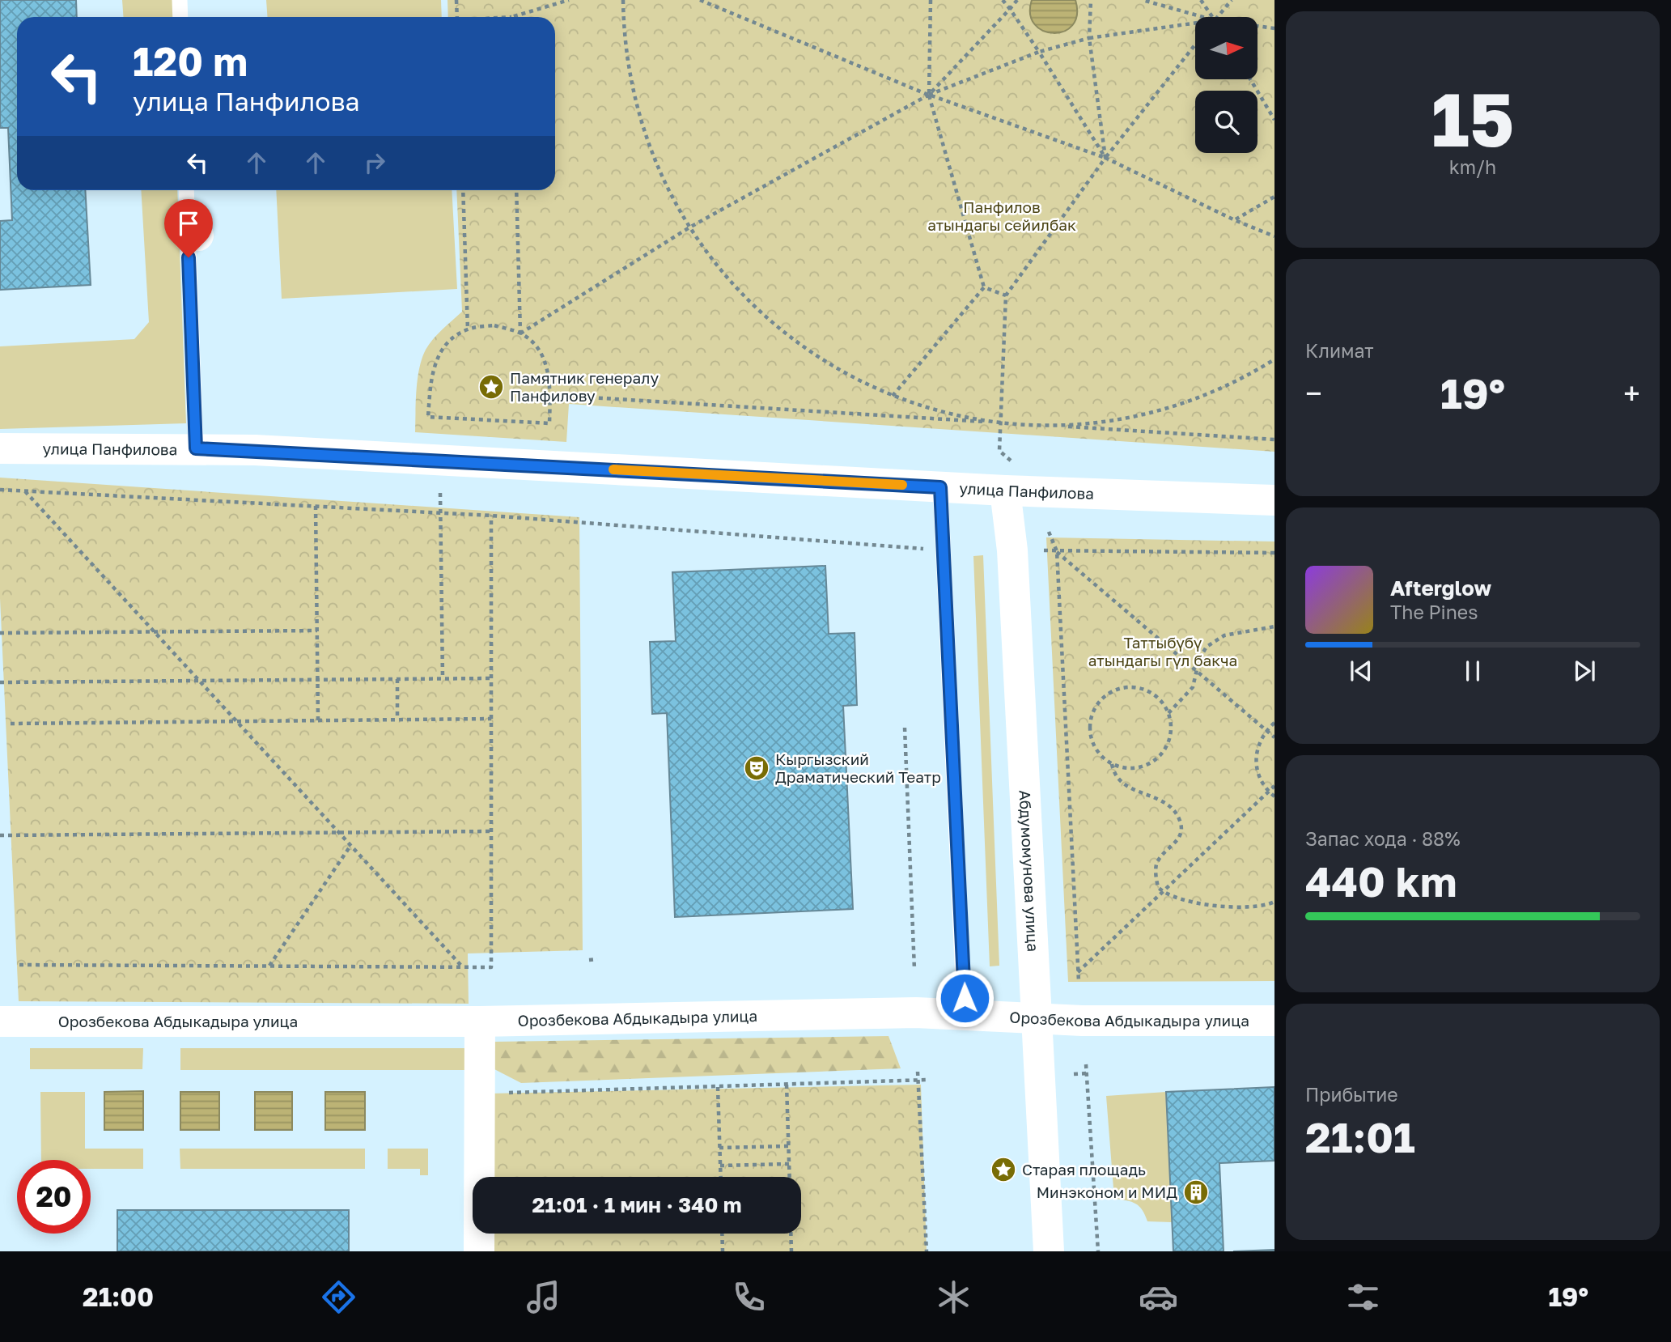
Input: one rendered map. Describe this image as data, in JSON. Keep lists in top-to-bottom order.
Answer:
{
  "streets": {
    "street": ["улица Панфилова", "Абдумомунова улица", "Орозбекова Абдыкадыра улица"]
  },
  "crossings": [
    ["улица Панфилова", "Абдумомунова улица"],
    ["Абдумомунова улица", "Орозбекова Абдыкадыра улица"]
  ],
  "parks": ["Панфилов атындагы сейилбак", "Таттыбүбү атындагы гүл бакча"],
  "places": {
    "place": ["Памятник генералу Панфилову", "Старая площадь"],
    "theatre": ["Кыргызский Драматический Театр"],
    "building": ["Минэконом и МИД"]
  },
  "north": "right",
  "page": {
    "tile": [
      ["15", "km/h"],
      "Климат",
      ["Запас хода · 88%", "440 km"],
      ["Прибытие", "21:01"]
    ],
    "turn": ["120 m", "улица Панфилова"],
    "heat": ["−", "19°", "+"],
    "song": ["Afterglow", "The Pines"],
    "limit": "20",
    "trip": "21:01 · 1 мин · 340 m",
    "tabs": ["21:00", "19°"]
  }
}
